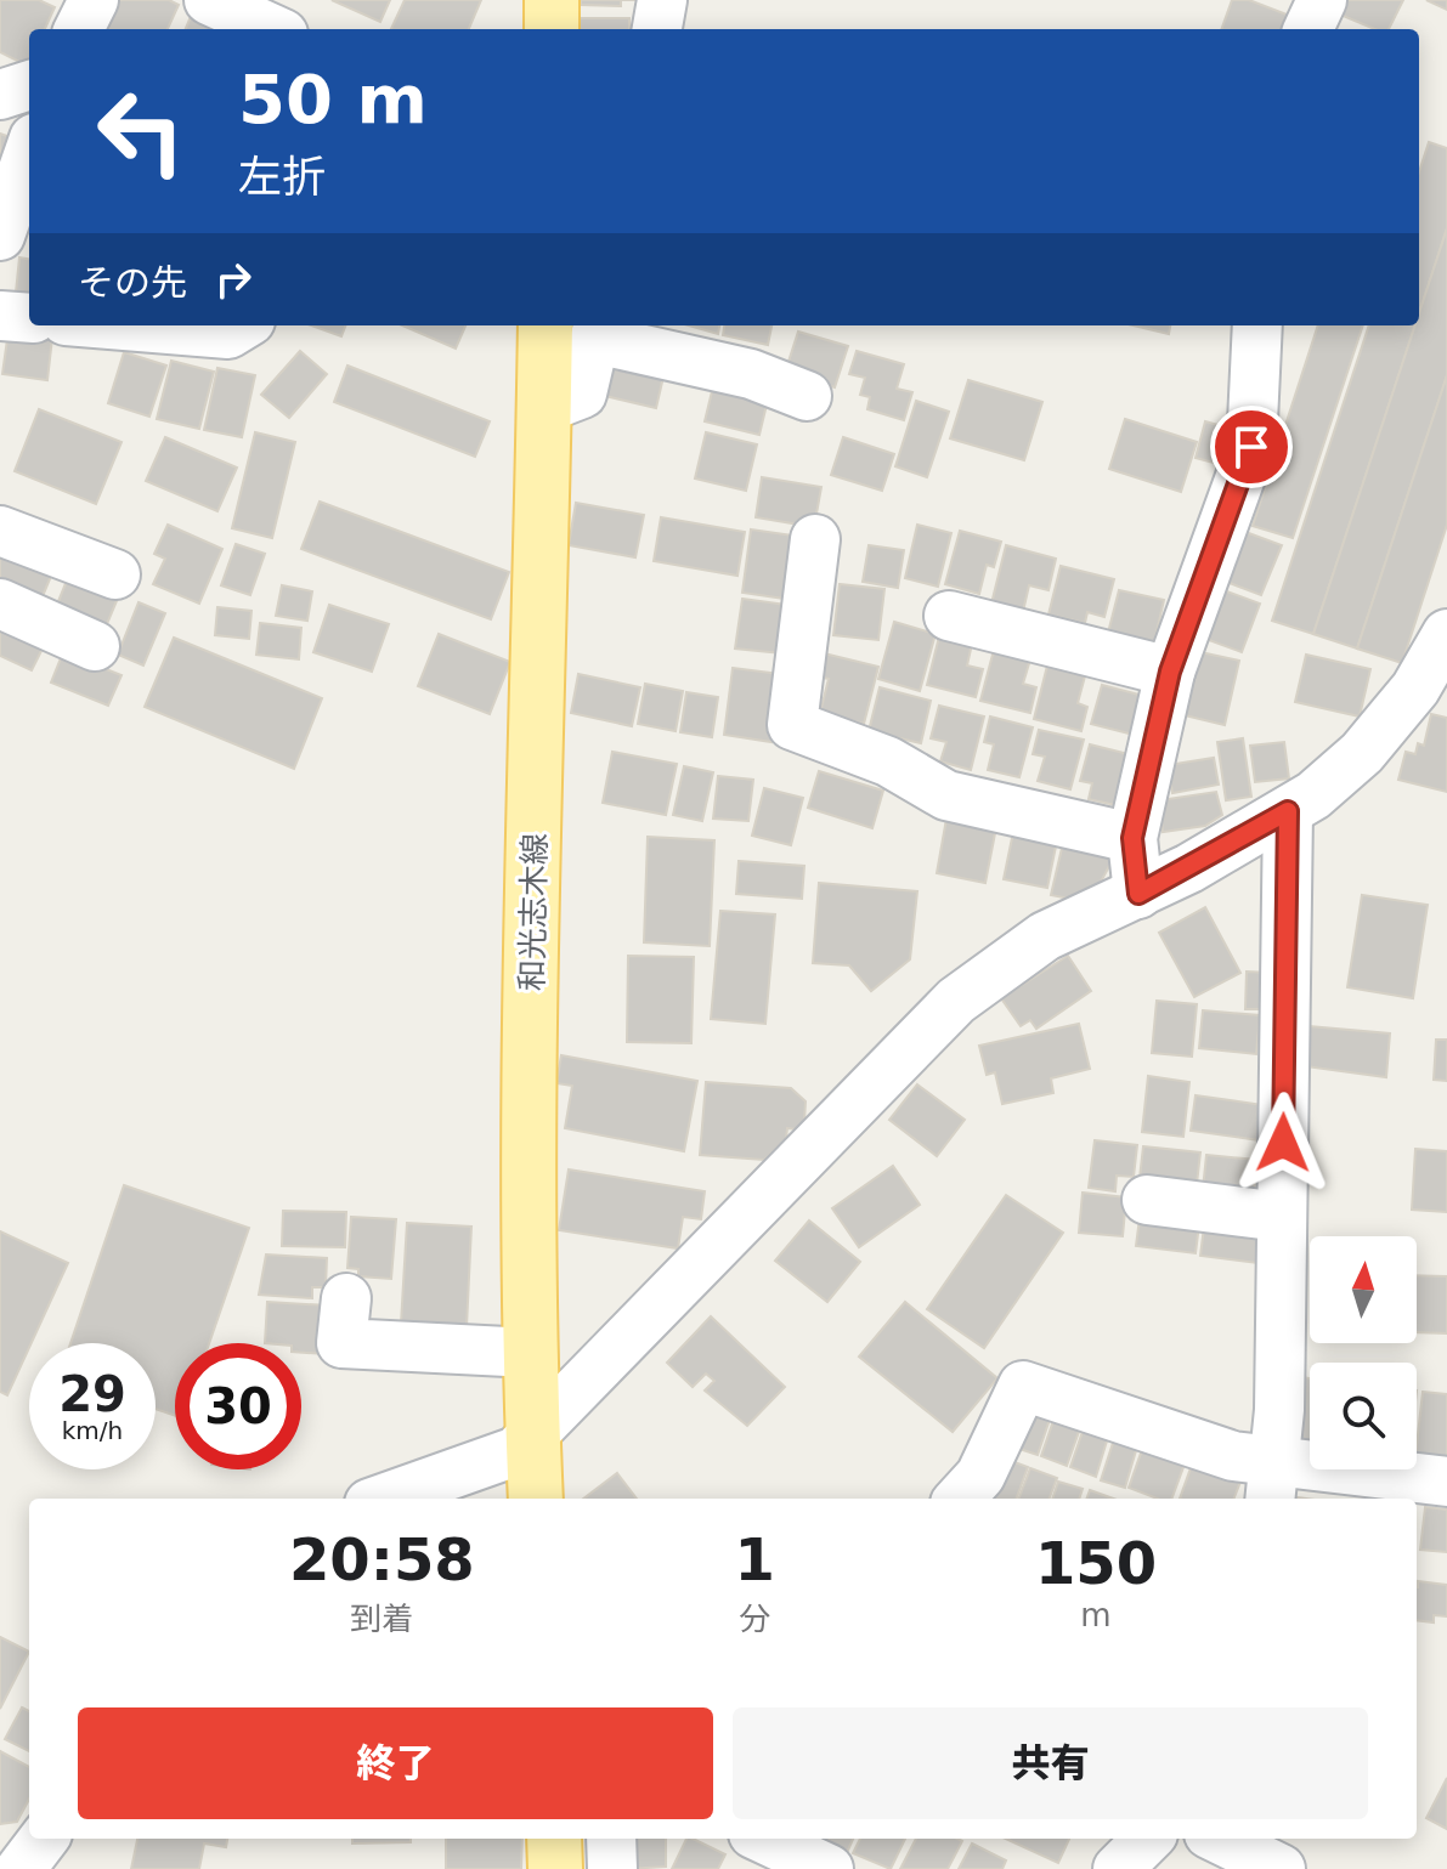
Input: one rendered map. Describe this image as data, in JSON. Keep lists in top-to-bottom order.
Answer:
{
  "streets": {
    "main road": ["和光志木線"]
  },
  "north": "top",
  "page": {
    "turn": ["50 m", "左折"],
    "then": "その先",
    "speed": "29 km/h",
    "limit": "30",
    "eta": [
      "20:58",
      "到着",
      "1",
      "分",
      "150",
      "m"
    ],
    "buttons": ["終了", "共有"]
  }
}
